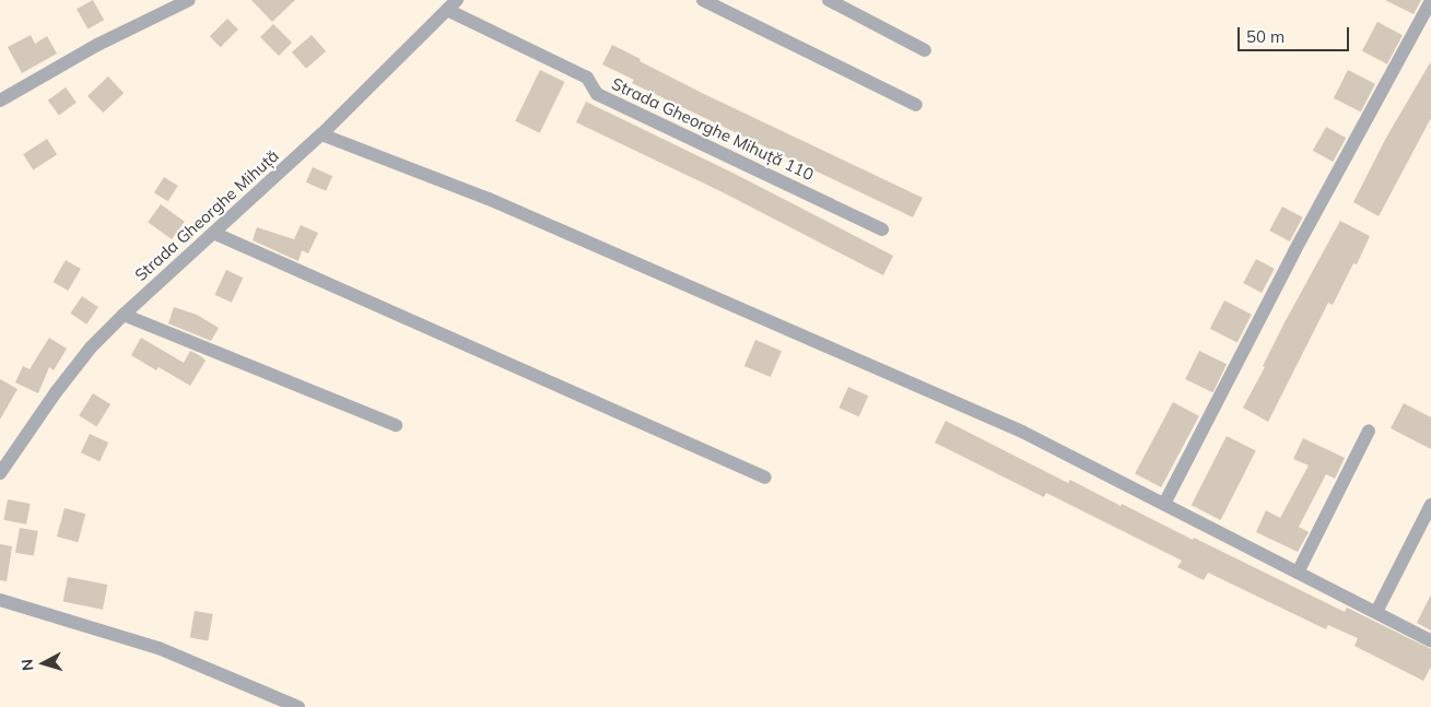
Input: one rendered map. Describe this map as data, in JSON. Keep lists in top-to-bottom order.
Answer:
{
  "streets": {
    "street": ["Strada Gheorghe Mihuță 110", "Strada Gheorghe Mihuță"]
  },
  "crossings": [
    ["Strada Gheorghe Mihuță 110", "Strada Gheorghe Mihuță"]
  ],
  "scale_bar": "50 m",
  "north": "left"
}
